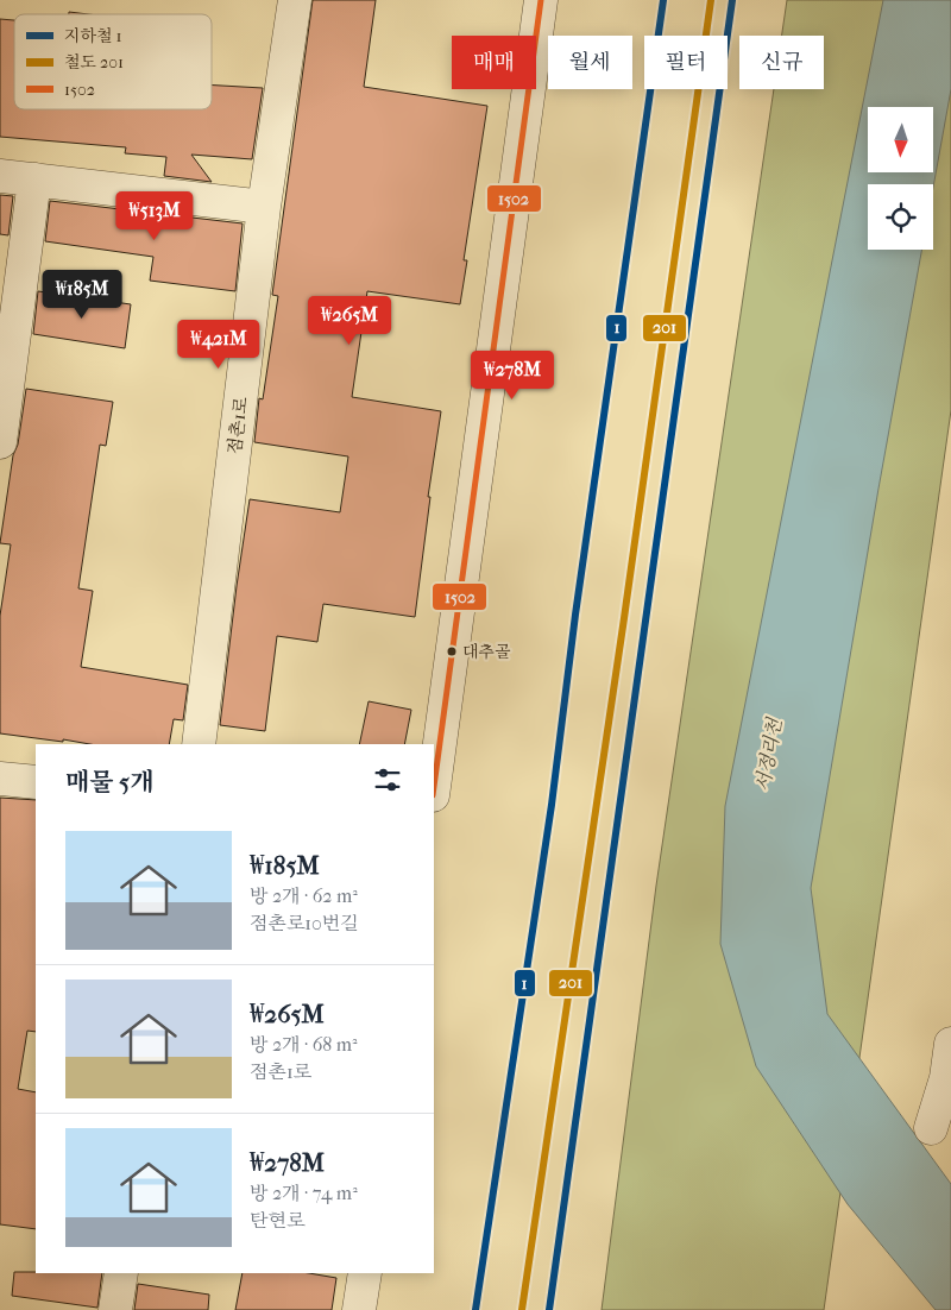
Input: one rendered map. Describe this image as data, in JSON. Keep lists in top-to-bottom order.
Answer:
{
  "streets": {
    "street": ["점촌1로"]
  },
  "water": ["서정리천"],
  "places": ["대추골"],
  "lines": ["metro line 1", "rail line 201", "transit line 1502"],
  "legend": ["지하철 1", "철도 201", "1502"],
  "north": "bottom",
  "page": {
    "chip": [
      "매매",
      "월세",
      "필터",
      "신규"
    ],
    "price": [
      "₩513M",
      "₩185M",
      "₩265M",
      "₩421M",
      "₩278M"
    ],
    "heading": "매물 5개",
    "list": [
      {
        "name": "₩185M",
        "note": "방 2개 · 62 m² · 점촌로10번길"
      },
      {
        "name": "₩265M",
        "note": "방 2개 · 68 m² · 점촌1로"
      },
      {
        "name": "₩278M",
        "note": "방 2개 · 74 m² · 탄현로"
      }
    ]
  }
}
